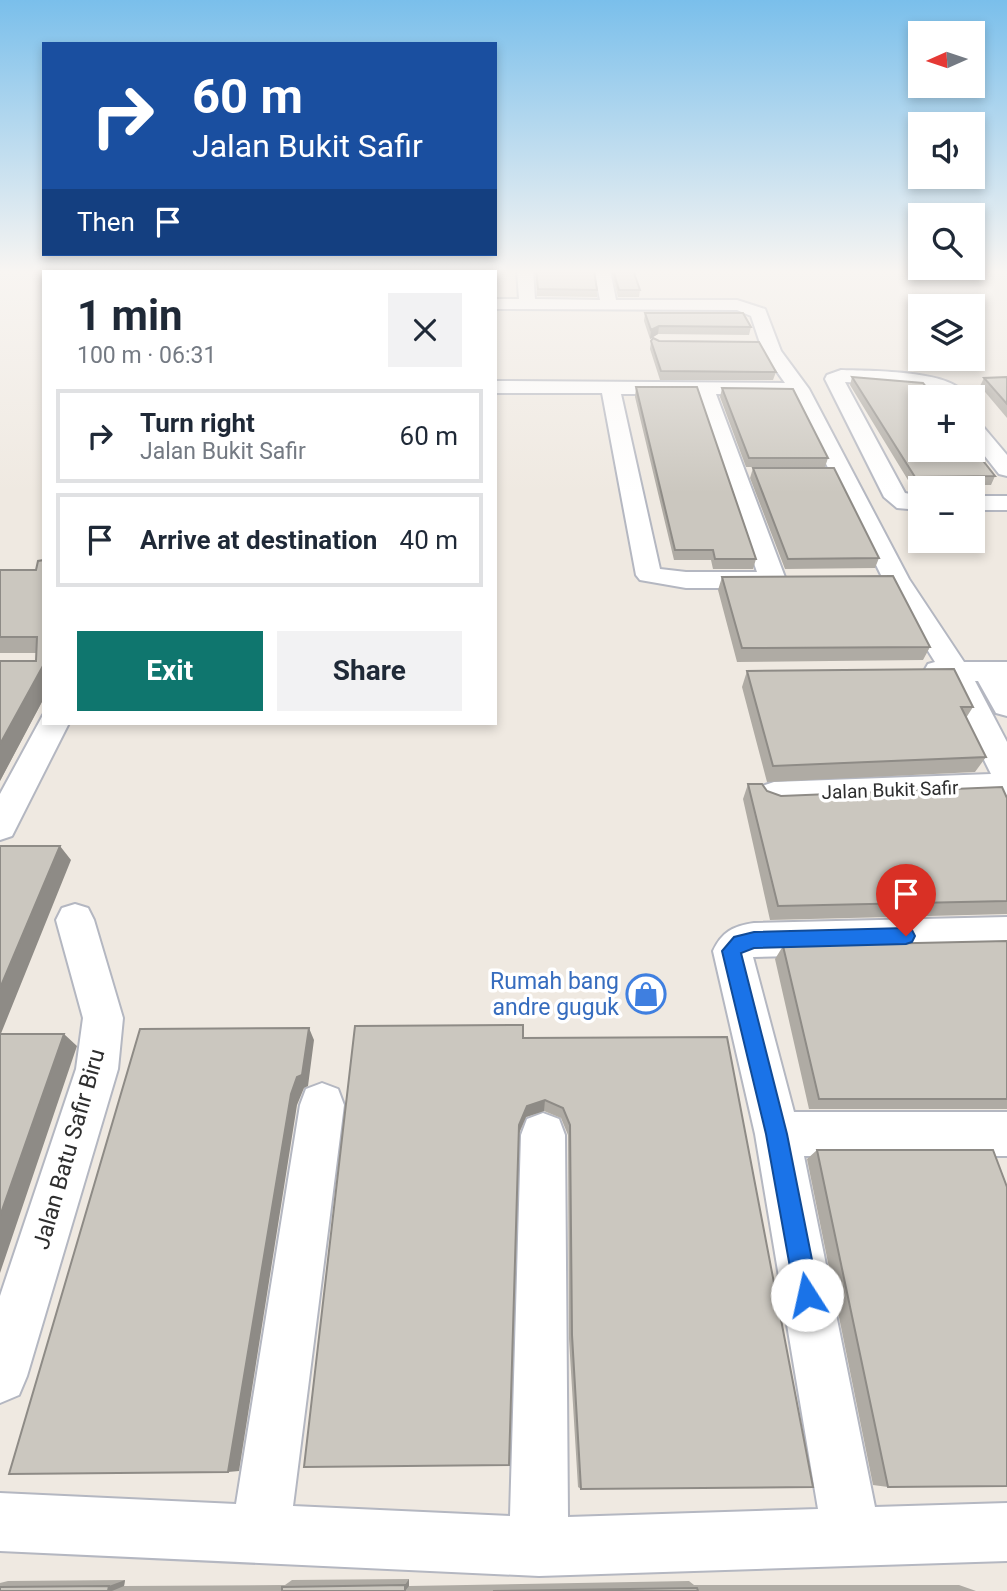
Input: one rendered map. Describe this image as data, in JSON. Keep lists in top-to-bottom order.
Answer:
{
  "streets": {
    "street": ["Jalan Bukit Safir", "Jalan Batu Safir Biru"]
  },
  "places": {
    "shop": ["Rumah bang andre guguk"]
  },
  "north": "left",
  "page": {
    "map_buttons": ["+", "−"],
    "turn": ["60 m", "Jalan Bukit Safir"],
    "then": "Then",
    "heading": ["1 min", "100 m · 06:31"],
    "list": [
      {
        "name": "Turn right",
        "note": "Jalan Bukit Safir",
        "value": "60 m"
      },
      {
        "name": "Arrive at destination",
        "value": "40 m"
      }
    ],
    "buttons": ["Exit", "Share"]
  }
}
